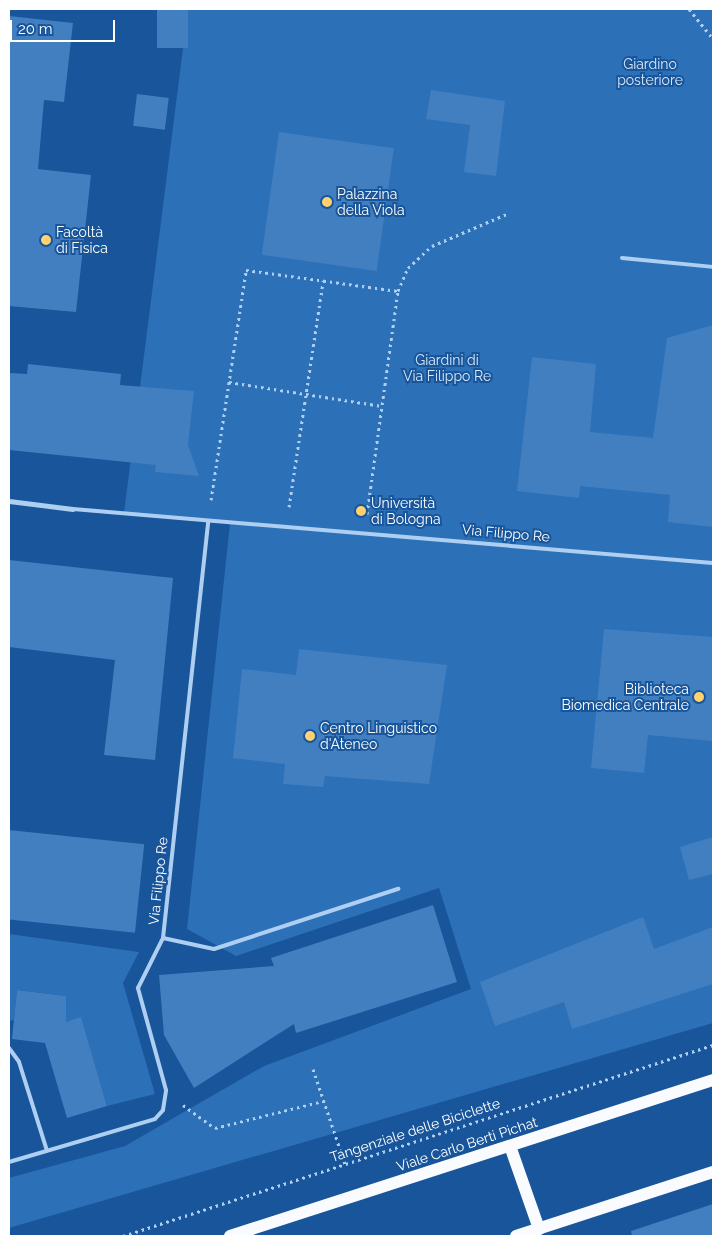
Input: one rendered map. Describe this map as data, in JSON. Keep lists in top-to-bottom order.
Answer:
{
  "streets": {
    "main road": ["Viale Carlo Berti Pichat"],
    "street": ["Via Filippo Re"],
    "path": ["Tangenziale delle Biciclette"]
  },
  "parks": ["Giardino posteriore", "Giardini di Via Filippo Re"],
  "places": [
    "Palazzina della Viola",
    "Facoltà di Fisica",
    "Università di Bologna",
    "Biblioteca Biomedica Centrale",
    "Centro Linguistico d'Ateneo"
  ],
  "scale_bar": "20 m"
}
